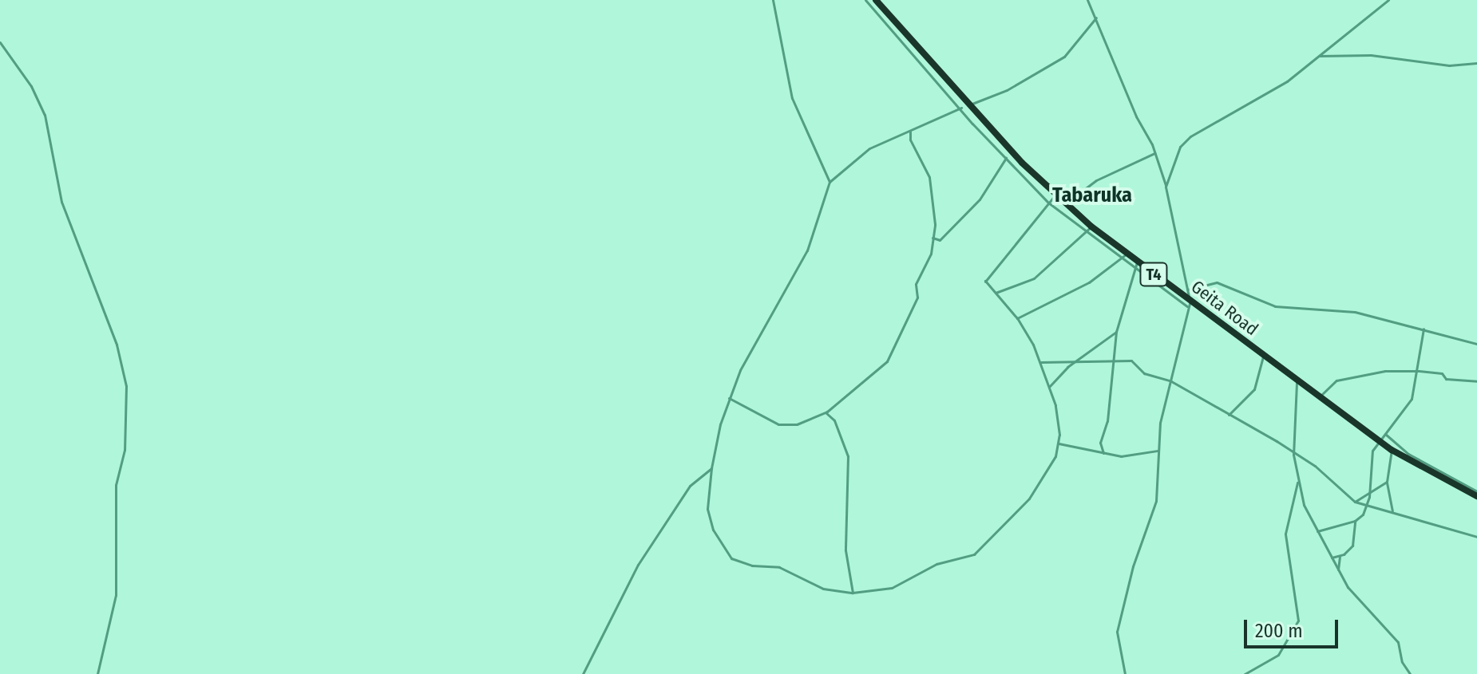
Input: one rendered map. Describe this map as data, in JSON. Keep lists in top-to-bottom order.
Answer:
{
  "streets": {
    "highway": ["T4", "Geita Road"]
  },
  "districts": ["Tabaruka"],
  "scale_bar": "200 m"
}
